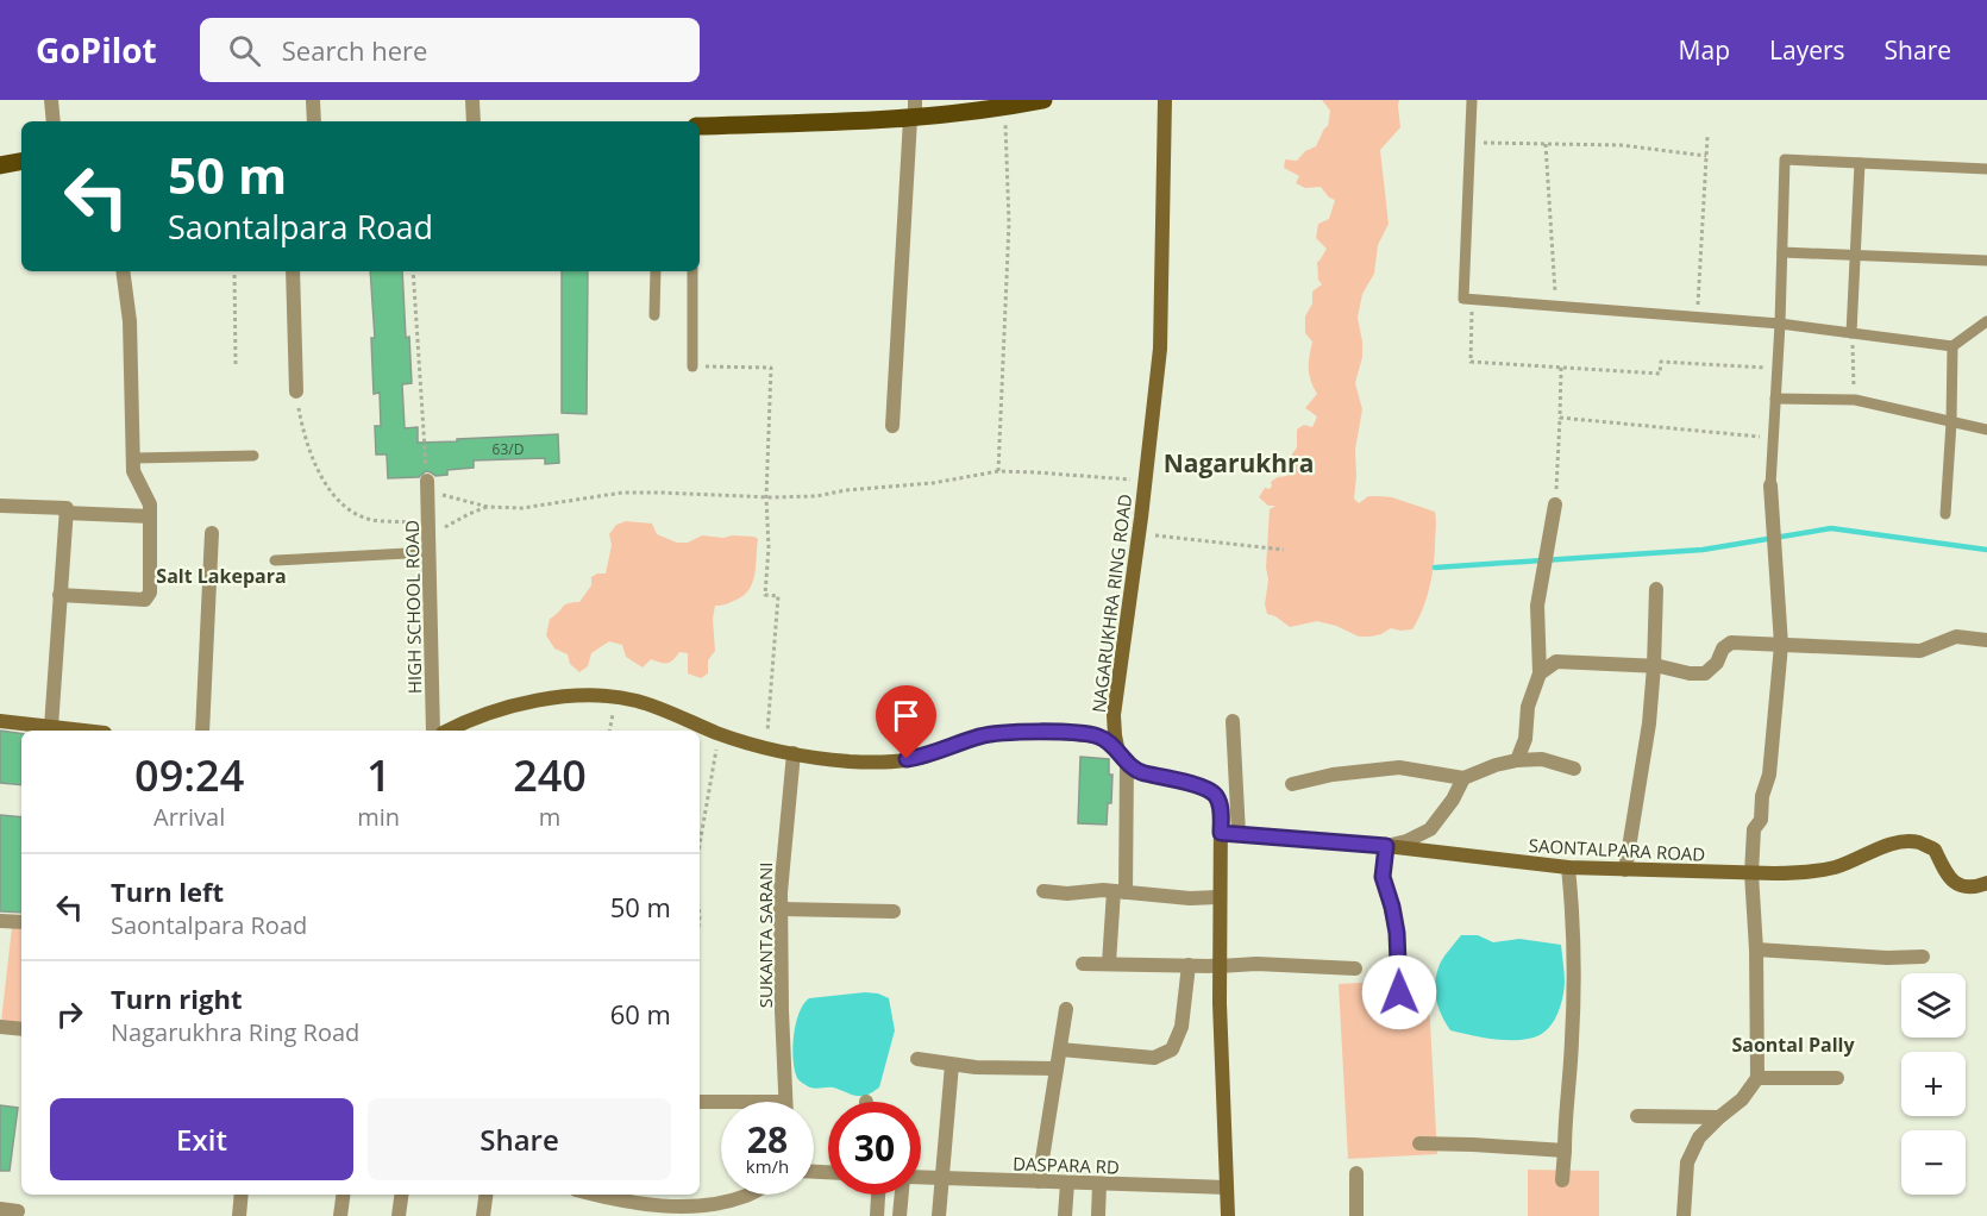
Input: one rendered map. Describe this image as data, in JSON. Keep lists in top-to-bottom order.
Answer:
{
  "streets": {
    "street": [
      "NAGARUKHRA RING ROAD",
      "HIGH SCHOOL ROAD",
      "SAONTALPARA ROAD",
      "SUKANTA SARANI",
      "DASPARA RD"
    ]
  },
  "districts": ["Nagarukhra", "Salt Lakepara", "Saontal Pally"],
  "house_numbers": ["63/D"],
  "page": {
    "header": "GoPilot",
    "search": "Search here",
    "nav": ["Map", "Layers", "Share"],
    "turn": ["50 m", "Saontalpara Road"],
    "eta": [
      "09:24",
      "Arrival",
      "1",
      "min",
      "240",
      "m"
    ],
    "list": [
      {
        "name": "Turn left",
        "note": "Saontalpara Road",
        "value": "50 m"
      },
      {
        "name": "Turn right",
        "note": "Nagarukhra Ring Road",
        "value": "60 m"
      }
    ],
    "map_buttons": ["+", "−"],
    "buttons": ["Exit", "Share"],
    "speed": "28 km/h",
    "limit": "30"
  }
}
